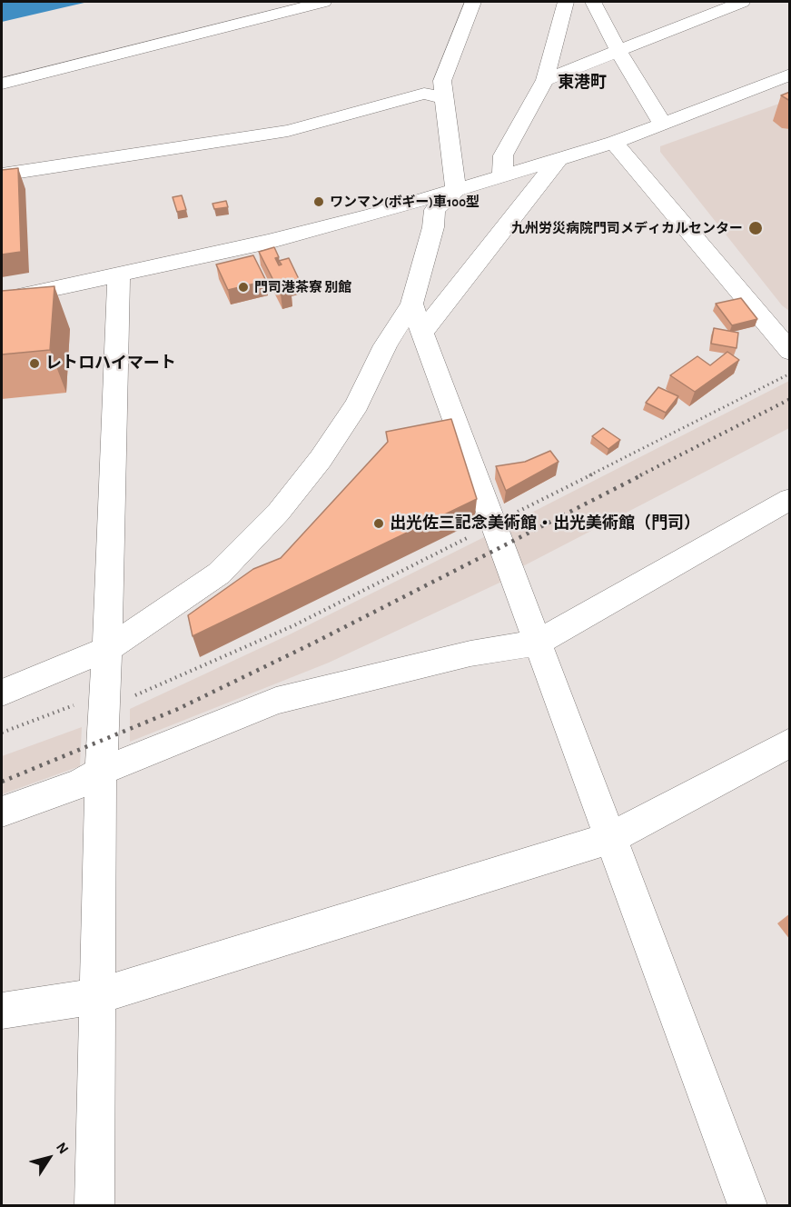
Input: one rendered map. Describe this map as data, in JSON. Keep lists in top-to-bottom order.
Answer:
{
  "districts": ["東港町"],
  "places": [
    "ワンマン(ボギー)車100型",
    "九州労災病院門司メディカルセンター",
    "門司港茶寮 別館",
    "レトロハイマート",
    "出光佐三記念美術館・出光美術館（門司）"
  ],
  "north": "top right"
}
